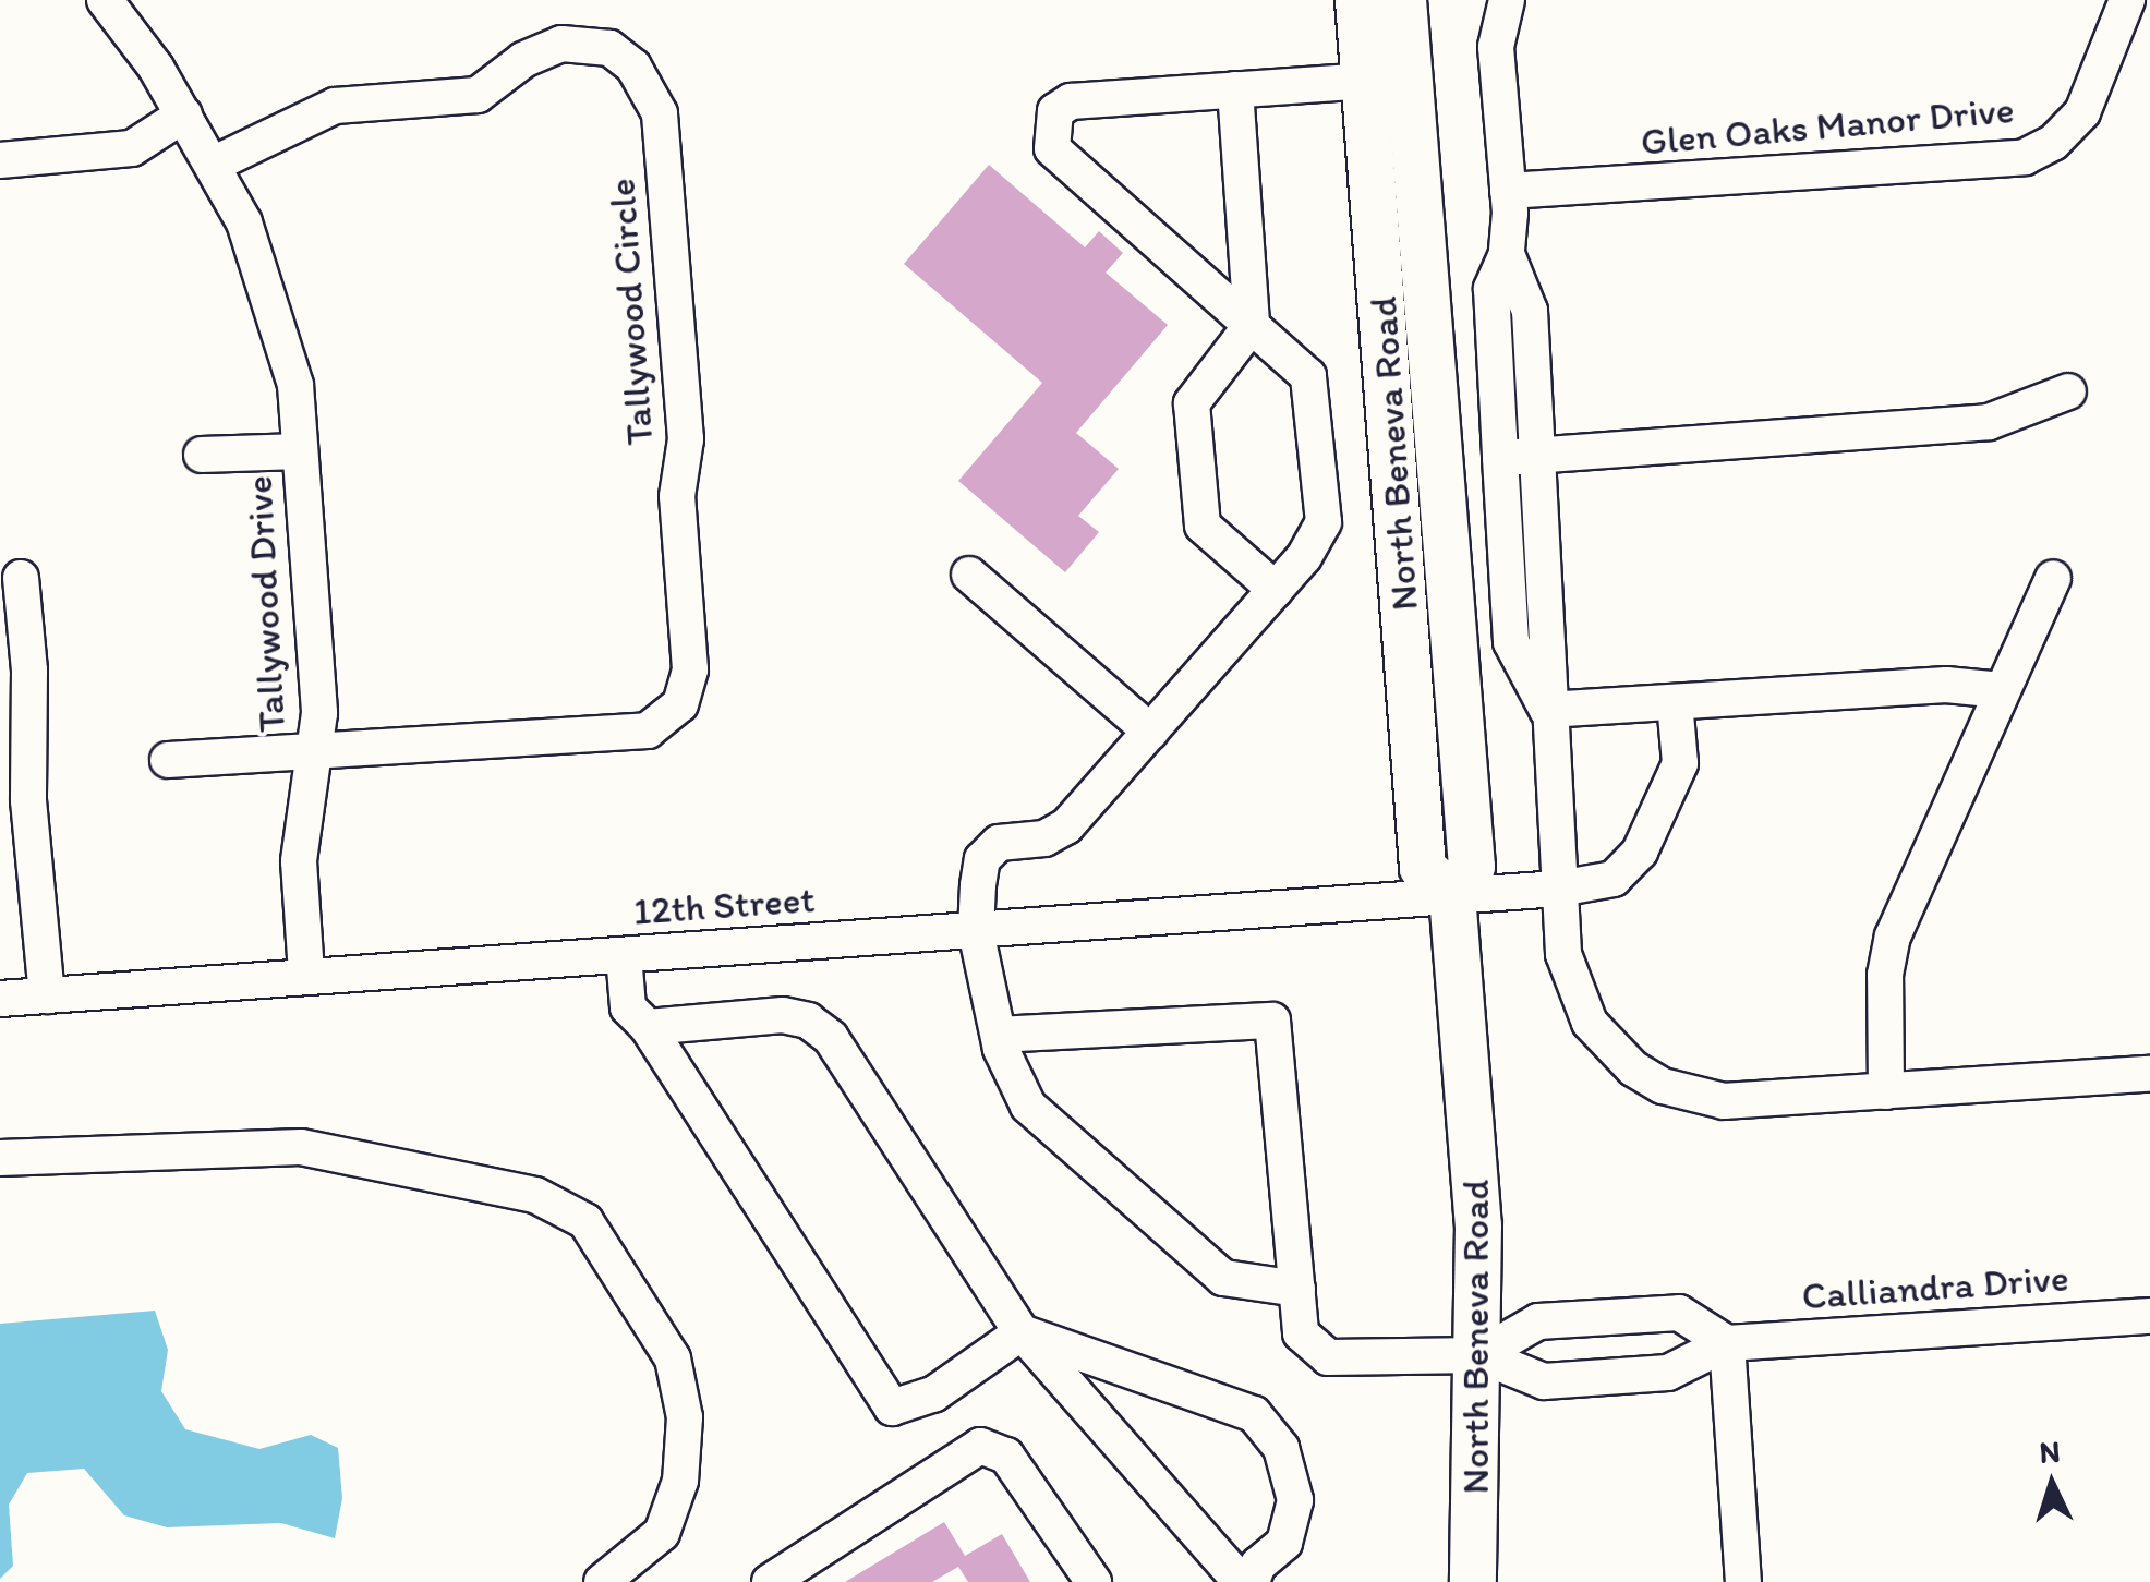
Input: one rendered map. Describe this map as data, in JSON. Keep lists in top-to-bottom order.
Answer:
{
  "streets": {
    "main road": ["North Beneva Road"],
    "street": [
      "Glen Oaks Manor Drive",
      "Tallywood Circle",
      "Tallywood Drive",
      "12th Street",
      "Calliandra Drive"
    ]
  },
  "crossings": [
    ["Tallywood Circle", "Tallywood Drive"],
    ["North Beneva Road", "12th Street"],
    ["North Beneva Road", "Calliandra Drive"],
    ["Tallywood Drive", "12th Street"]
  ],
  "north": "top"
}
